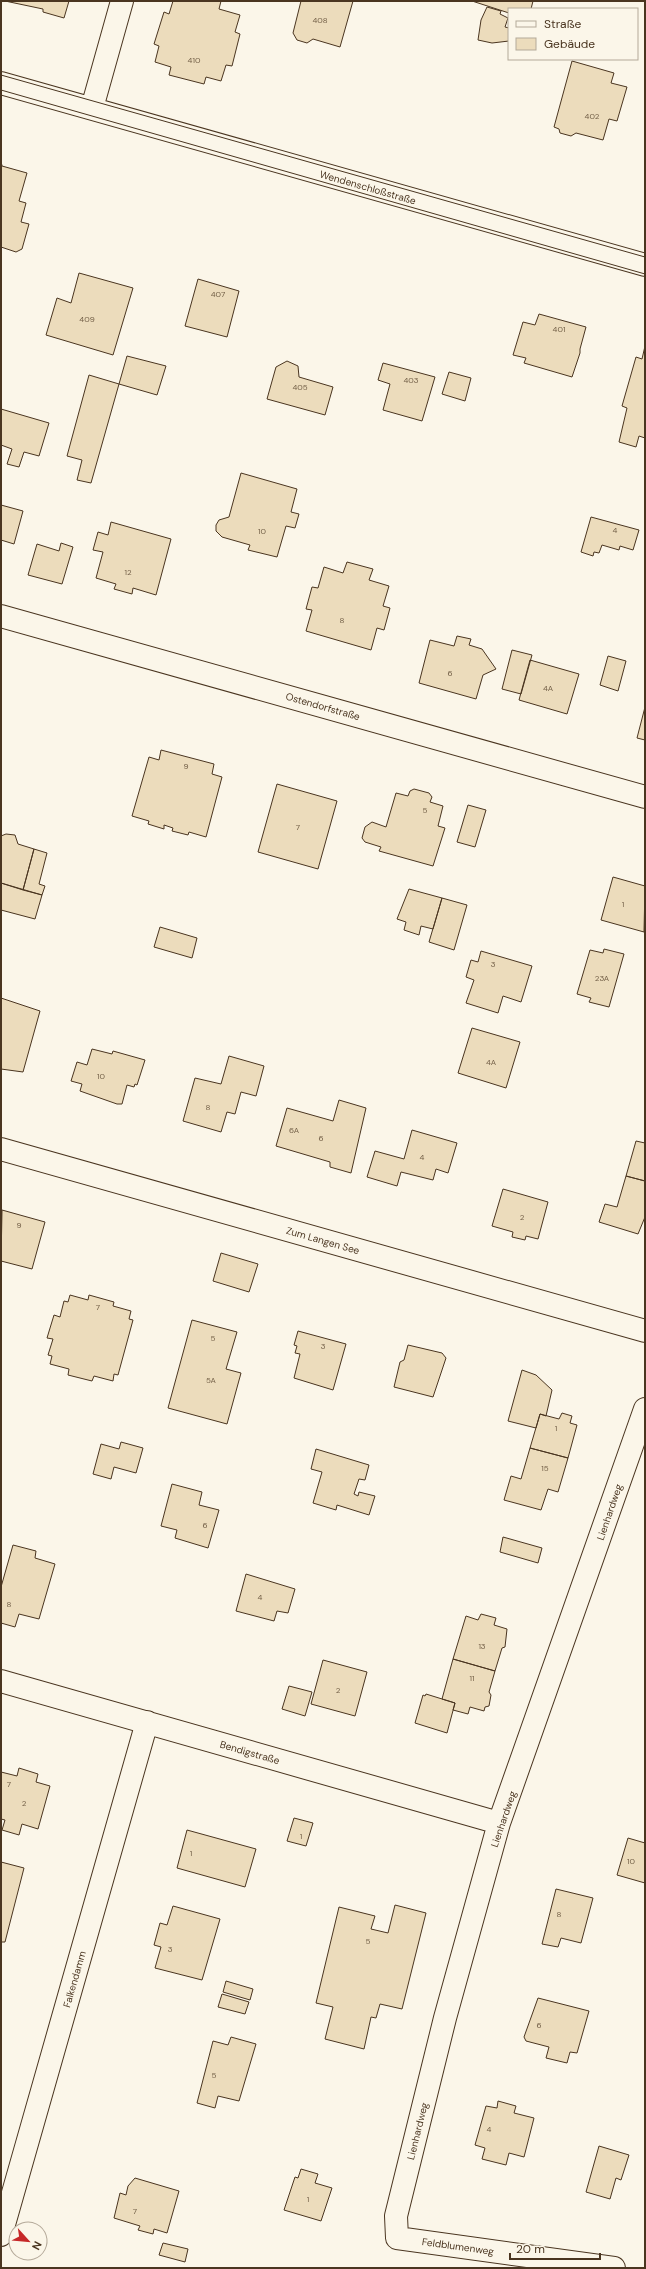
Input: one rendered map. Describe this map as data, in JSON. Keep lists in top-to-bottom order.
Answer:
{
  "streets": {
    "street": [
      "Wendenschloßstraße",
      "Ostendorfstraße",
      "Zum Langen See",
      "Lienhardweg",
      "Bendigstraße",
      "Falkendamm",
      "Feldblumenweg"
    ]
  },
  "crossings": [
    ["Lienhardweg", "Bendigstraße"],
    ["Lienhardweg", "Feldblumenweg"],
    ["Bendigstraße", "Falkendamm"]
  ],
  "house_numbers": [
    "408",
    "410",
    "402",
    "407",
    "409",
    "401",
    "403",
    "405",
    "4",
    "10",
    "12",
    "8",
    "6",
    "4A",
    "9",
    "5",
    "7",
    "1",
    "3",
    "23A",
    "4A",
    "10",
    "8",
    "6A",
    "6",
    "4",
    "2",
    "9",
    "7",
    "5",
    "3",
    "5A",
    "1",
    "15",
    "6",
    "4",
    "8",
    "13",
    "11",
    "2",
    "7",
    "2",
    "1",
    "1",
    "10",
    "8",
    "5",
    "3",
    "6",
    "5",
    "4",
    "1",
    "7"
  ],
  "legend": ["Straße", "Gebäude"],
  "scale_bar": "20 m",
  "north": "bottom right"
}
